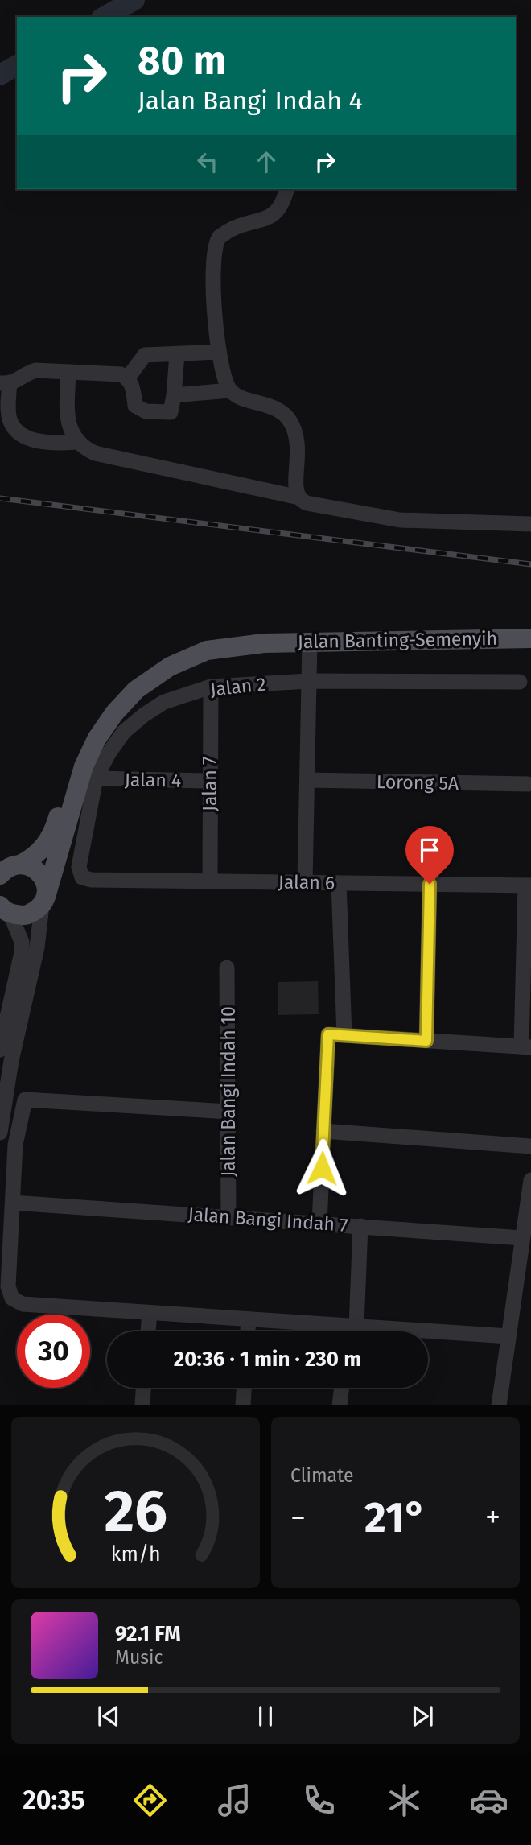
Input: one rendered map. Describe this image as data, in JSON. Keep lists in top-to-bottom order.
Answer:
{
  "streets": {
    "main road": ["Jalan Banting-Semenyih"],
    "street": [
      "Jalan 2",
      "Jalan 4",
      "Lorong 5A",
      "Jalan 7",
      "Jalan 6",
      "Jalan Bangi Indah 10",
      "Jalan Bangi Indah 7"
    ]
  },
  "crossings": [
    ["Jalan 2", "Jalan 4"],
    ["Jalan 2", "Jalan 7"],
    ["Jalan 2", "Jalan 6"],
    ["Jalan 4", "Jalan 7"],
    ["Jalan 7", "Jalan 6"],
    ["Jalan Bangi Indah 10", "Jalan Bangi Indah 7"]
  ],
  "page": {
    "turn": ["80 m", "Jalan Bangi Indah 4"],
    "limit": "30",
    "trip": "20:36 · 1 min · 230 m",
    "tile": "Climate",
    "heat": ["−", "21°", "+"],
    "song": ["92.1 FM", "Music"],
    "tabs": "20:35",
    "gauge": ["26", "km/h"]
  }
}
